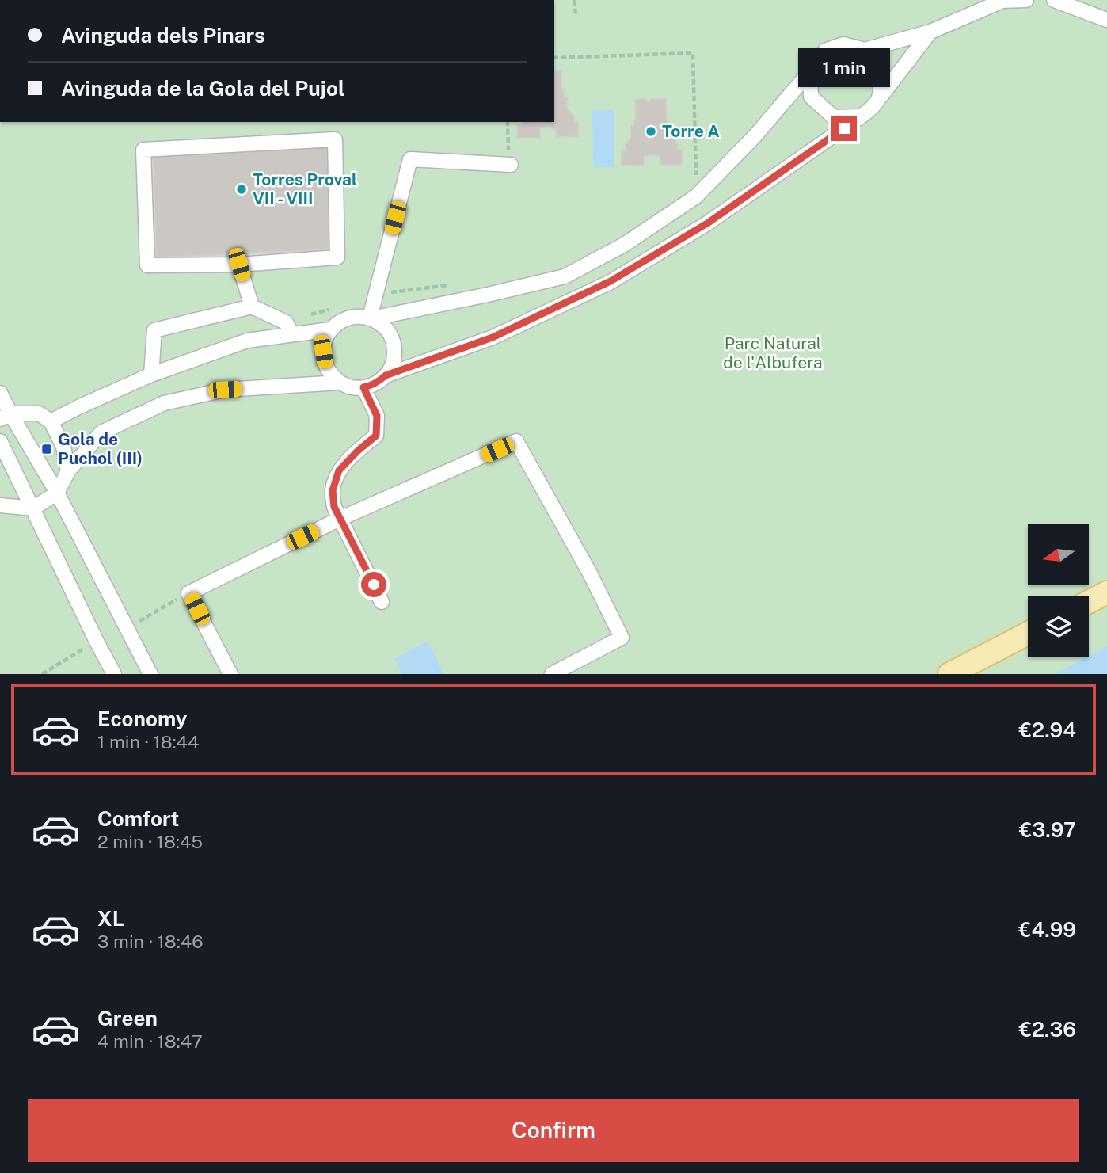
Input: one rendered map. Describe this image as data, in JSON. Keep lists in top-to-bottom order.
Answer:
{
  "parks": ["Parc Natural de l'Albufera"],
  "places": {
    "other": ["Torre A", "Torres Proval VII - VIII"],
    "transit": ["Gola de Puchol (III)"]
  },
  "north": "left",
  "page": {
    "banner": ["Avinguda dels Pinars", "Avinguda de la Gola del Pujol"],
    "bubble": "1 min",
    "list": [
      {
        "name": "Economy",
        "note": "1 min · 18:44",
        "value": "€2.94"
      },
      {
        "name": "Comfort",
        "note": "2 min · 18:45",
        "value": "€3.97"
      },
      {
        "name": "XL",
        "note": "3 min · 18:46",
        "value": "€4.99"
      },
      {
        "name": "Green",
        "note": "4 min · 18:47",
        "value": "€2.36"
      }
    ],
    "buttons": "Confirm"
  }
}
